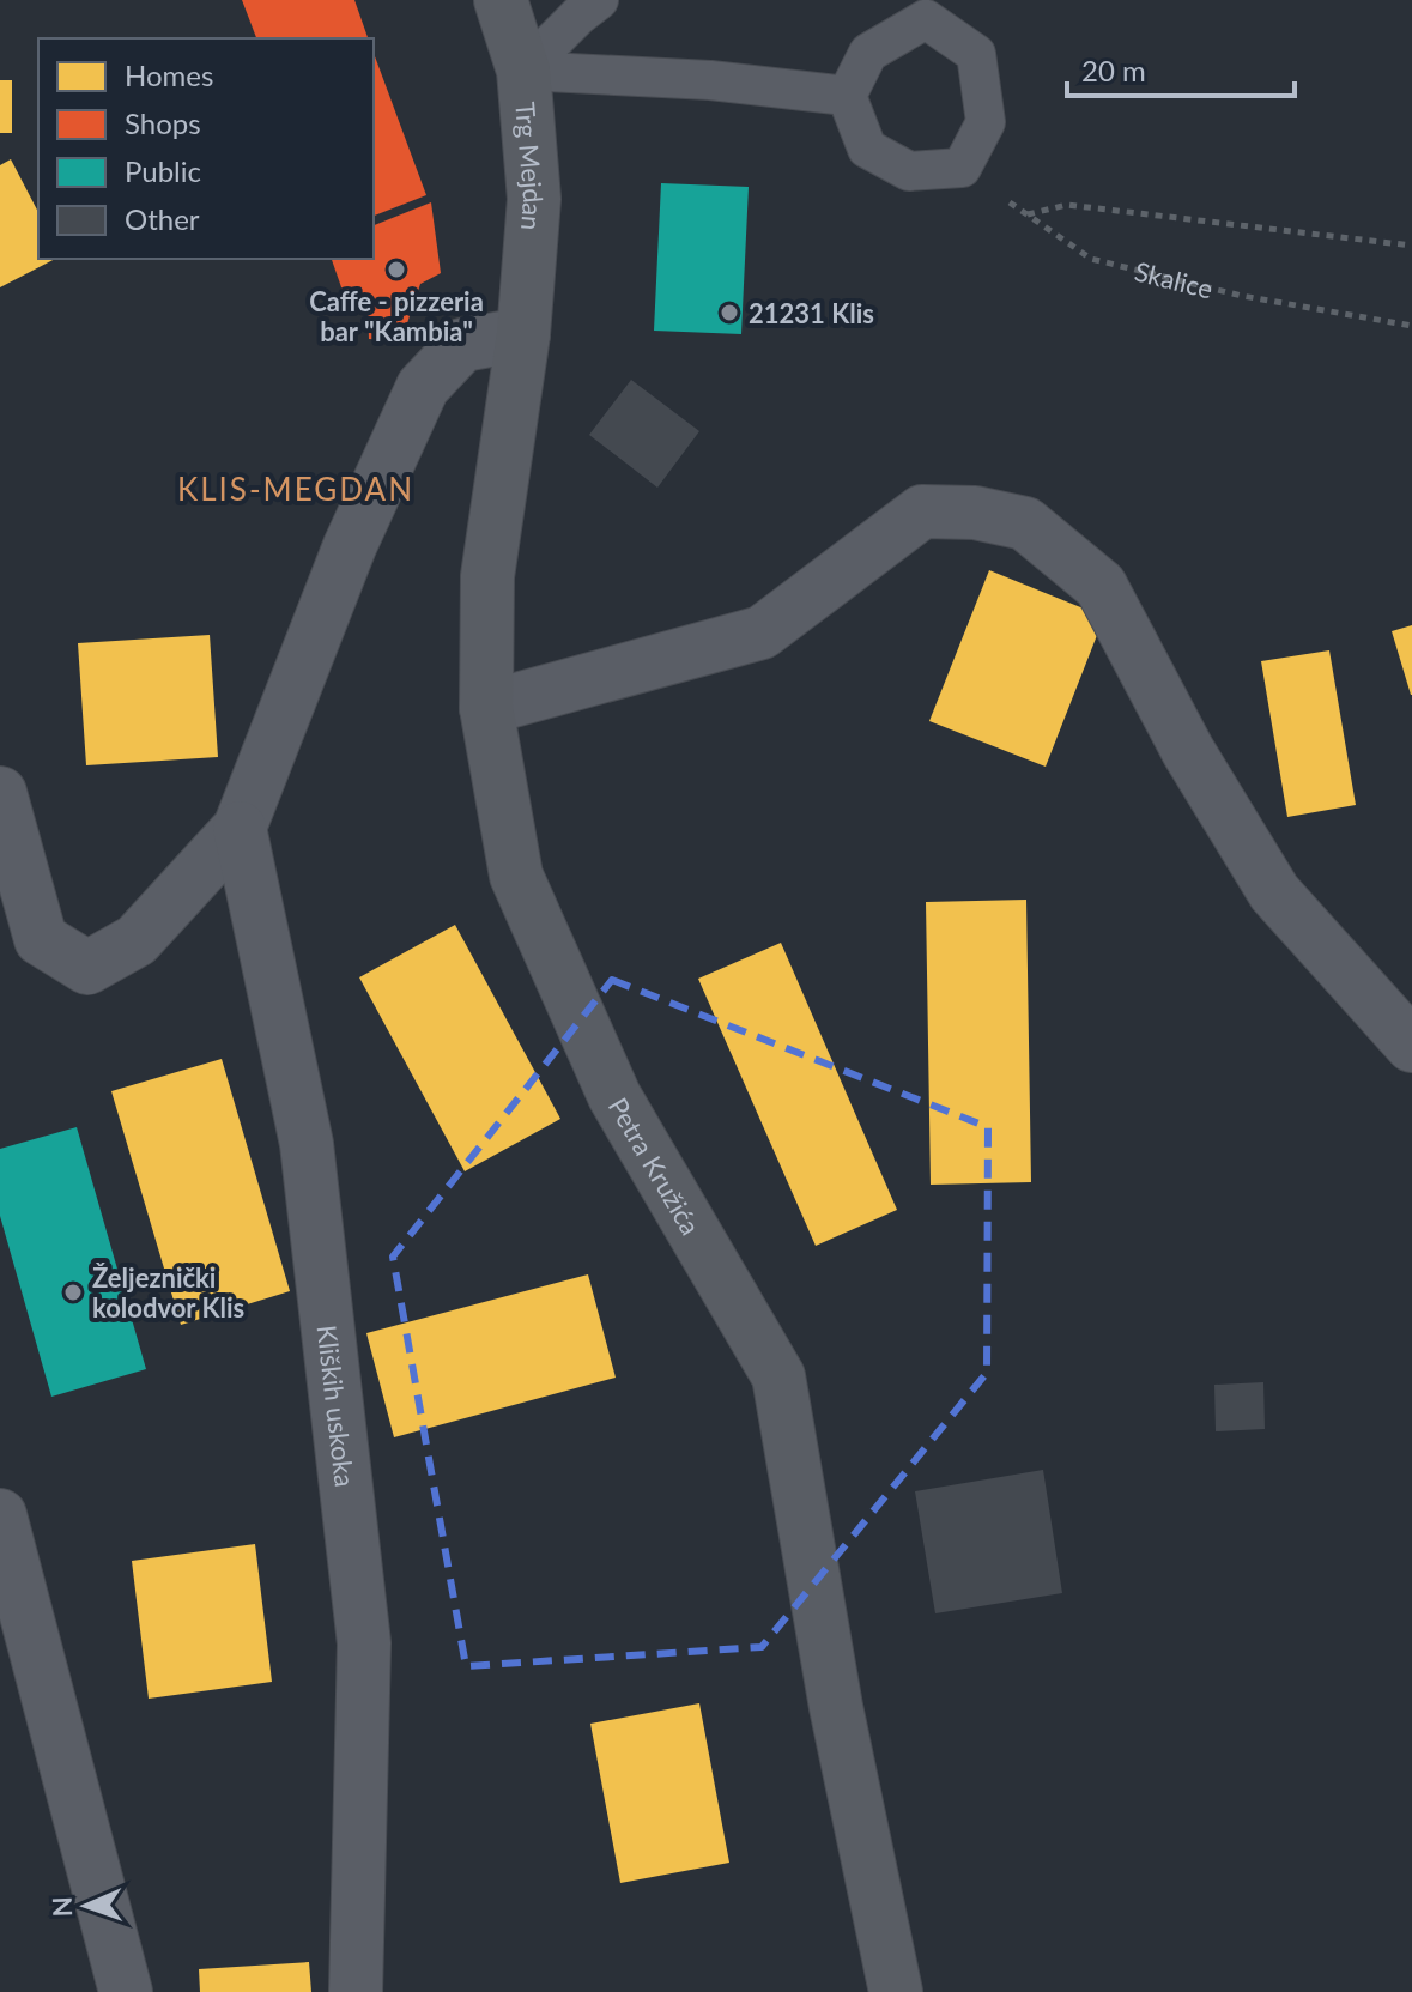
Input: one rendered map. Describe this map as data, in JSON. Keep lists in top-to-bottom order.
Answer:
{
  "streets": {
    "street": ["Trg Mejdan", "Petra Kružića", "Kliških uskoka"],
    "path": ["Skalice"]
  },
  "crossings": [
    ["Trg Mejdan", "Petra Kružića"]
  ],
  "districts": ["KLIS-MEGDAN"],
  "places": ["Caffe - pizzeria bar \"Kambia\"", "21231 Klis", "Željeznički kolodvor Klis"],
  "legend": [
    "Homes",
    "Shops",
    "Public",
    "Other"
  ],
  "scale_bar": "20 m",
  "north": "left"
}
